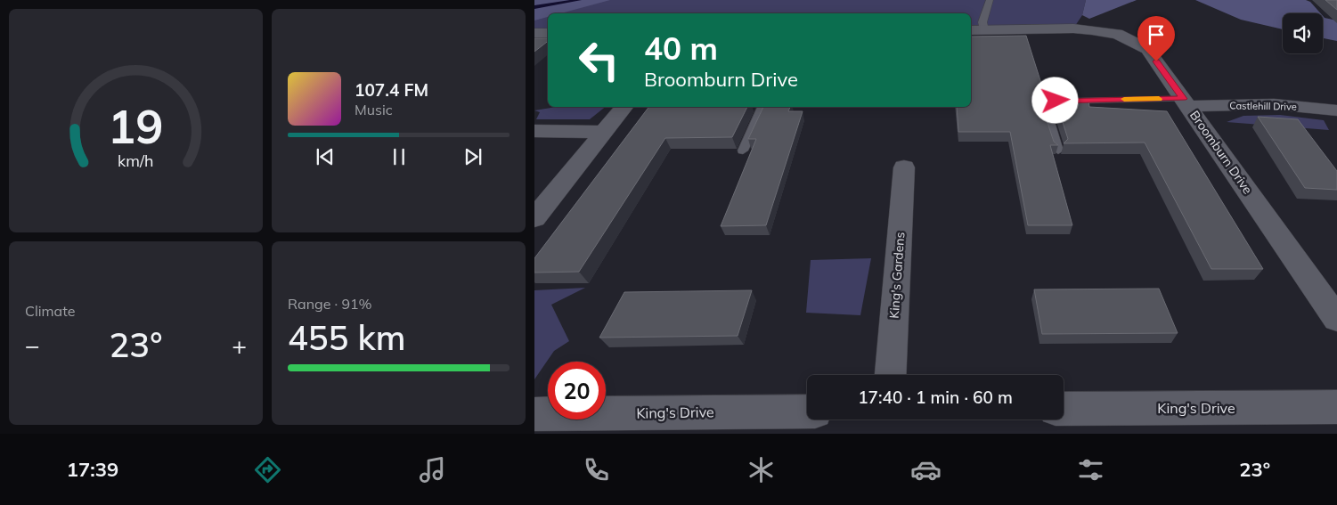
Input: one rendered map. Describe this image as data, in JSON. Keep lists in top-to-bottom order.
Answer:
{
  "streets": {
    "street": [
      "Castlehill Drive",
      "Broomburn Drive",
      "King's Gardens",
      "King's Drive"
    ]
  },
  "crossings": [
    ["Castlehill Drive", "Broomburn Drive"]
  ],
  "page": {
    "turn": ["40 m", "Broomburn Drive"],
    "song": ["107.4 FM", "Music"],
    "tile": [
      "Climate",
      ["Range · 91%", "455 km"]
    ],
    "heat": ["−", "23°", "+"],
    "limit": "20",
    "trip": "17:40 · 1 min · 60 m",
    "tabs": ["17:39", "23°"],
    "gauge": ["19", "km/h"]
  }
}
